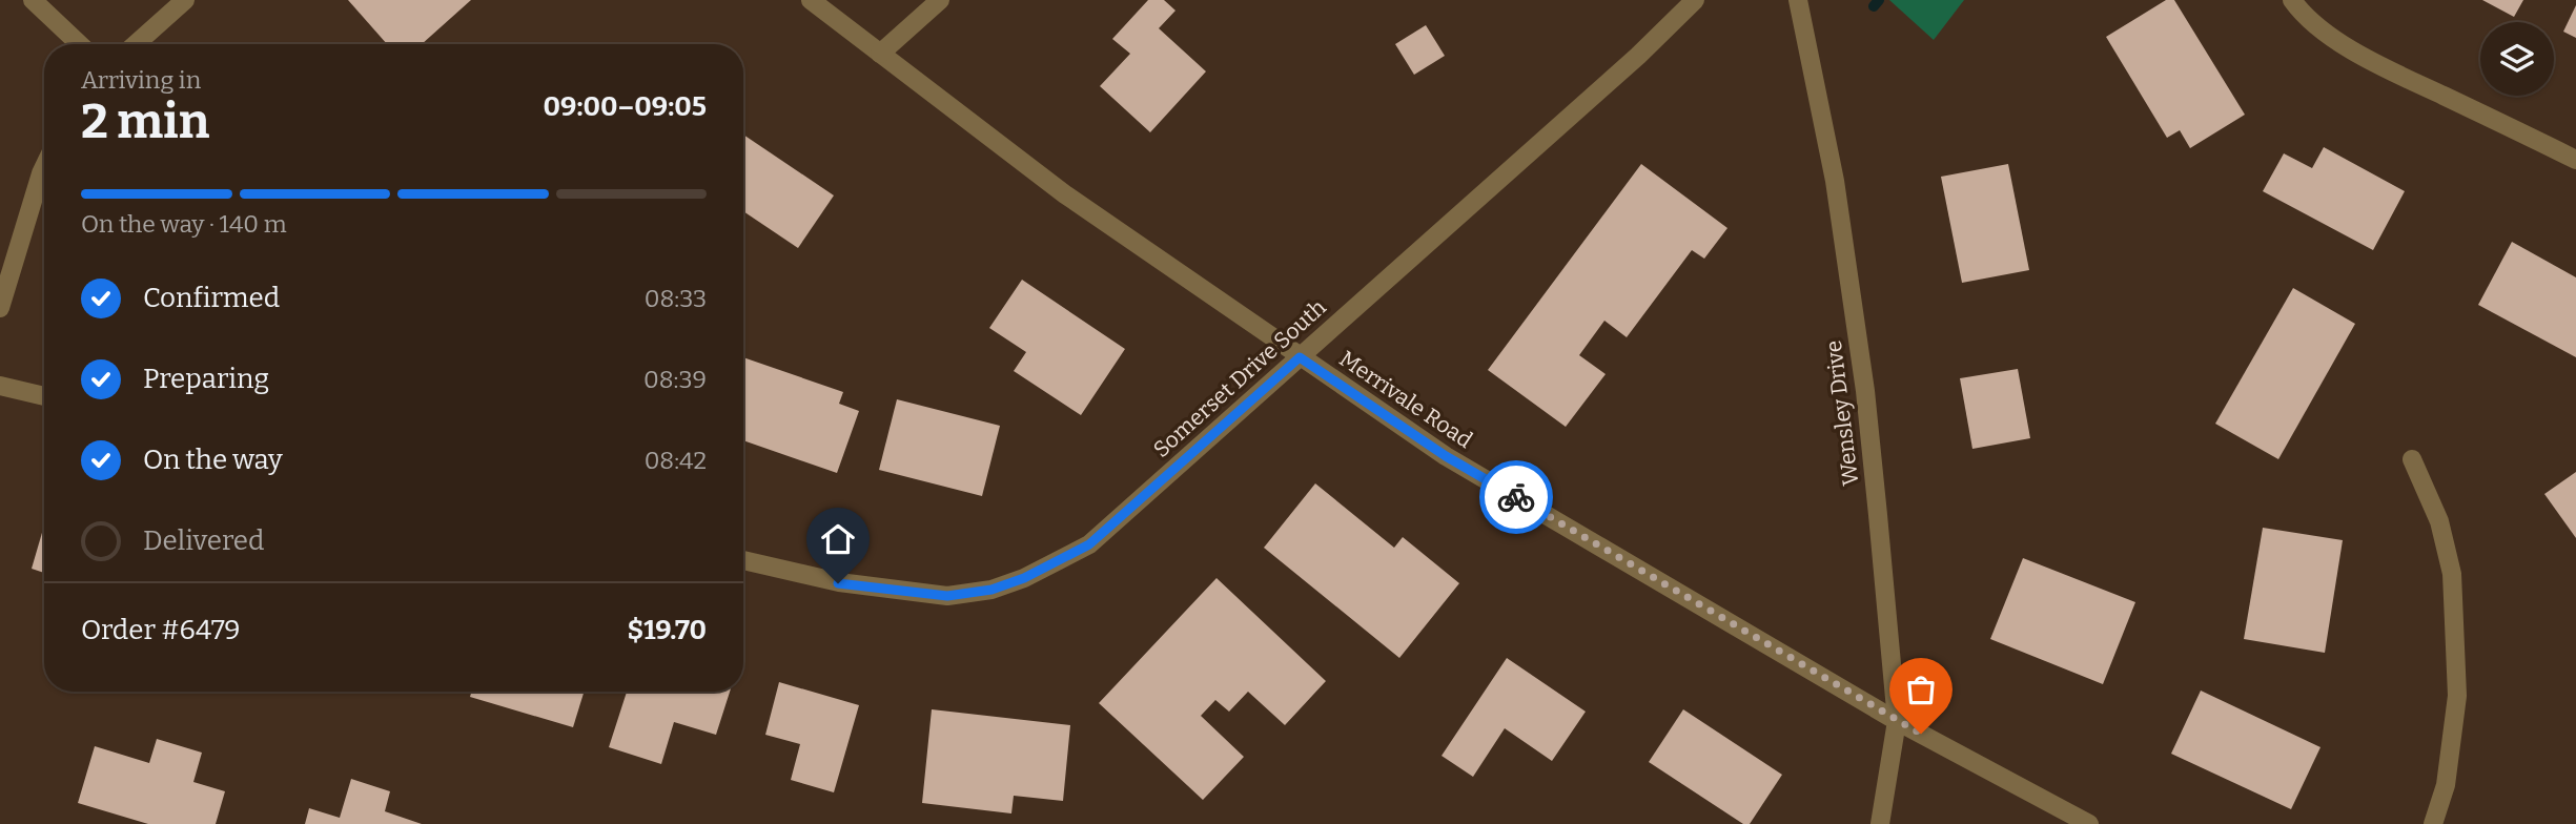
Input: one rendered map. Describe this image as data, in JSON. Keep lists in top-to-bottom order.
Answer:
{
  "streets": {
    "street": ["Somerset Drive South", "Merrivale Road", "Wensley Drive"]
  },
  "crossings": [
    ["Somerset Drive South", "Merrivale Road"],
    ["Merrivale Road", "Wensley Drive"]
  ],
  "page": {
    "heading": ["2 min", "Arriving in", "09:00–09:05"],
    "panel": ["Order #6479", "$19.70"],
    "bar": "On the way · 140 m",
    "list": [
      ["Confirmed", "08:33"],
      ["Preparing", "08:39"],
      ["On the way", "08:42"],
      "Delivered"
    ]
  }
}
